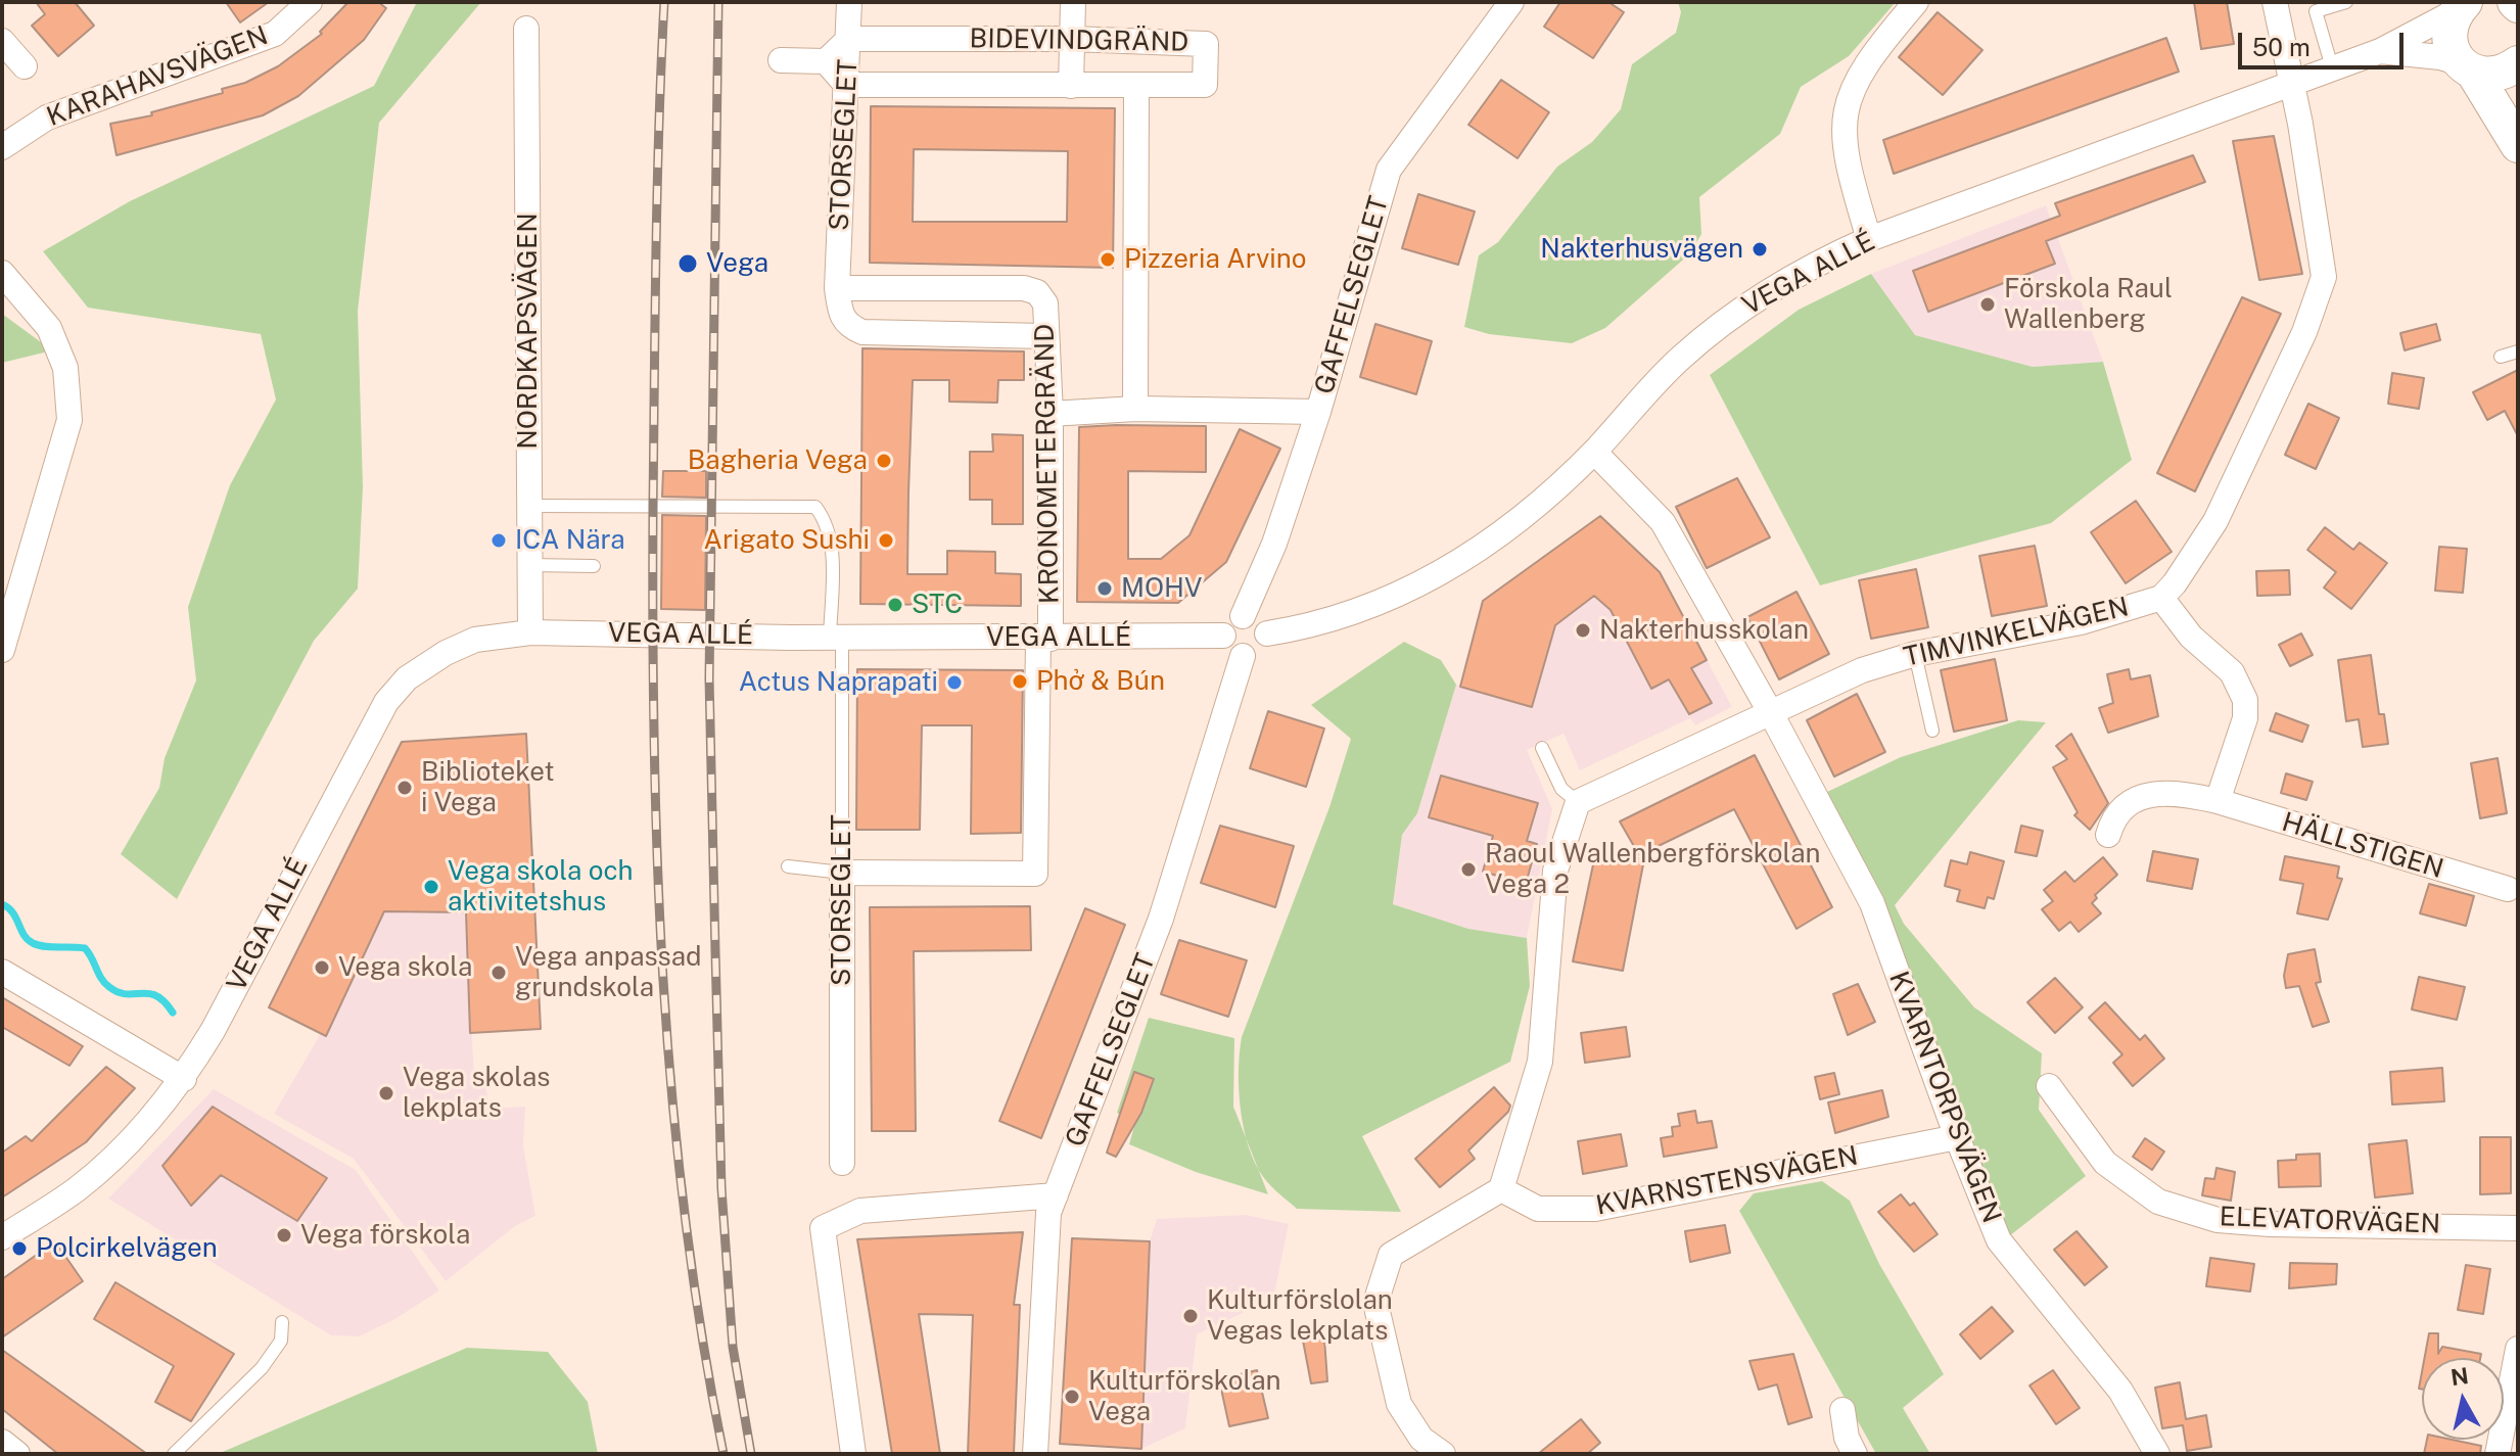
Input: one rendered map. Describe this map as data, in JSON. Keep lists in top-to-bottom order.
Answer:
{
  "streets": {
    "street": [
      "BIDEVINDGRÄND",
      "KARAHAVSVÄGEN",
      "STORSEGLET",
      "VEGA ALLÉ",
      "GAFFELSEGLET",
      "NORDKAPSVÄGEN",
      "KRONOMETERGRÄND",
      "TIMVINKELVÄGEN",
      "HÄLLSTIGEN",
      "KVARNTORPSVÄGEN",
      "KVARNSTENSVÄGEN",
      "ELEVATORVÄGEN"
    ]
  },
  "crossings": [
    ["BIDEVINDGRÄND", "STORSEGLET"],
    ["STORSEGLET", "VEGA ALLÉ"],
    ["STORSEGLET", "NORDKAPSVÄGEN"],
    ["STORSEGLET", "KRONOMETERGRÄND"],
    ["VEGA ALLÉ", "GAFFELSEGLET"],
    ["VEGA ALLÉ", "NORDKAPSVÄGEN"],
    ["VEGA ALLÉ", "KRONOMETERGRÄND"],
    ["VEGA ALLÉ", "TIMVINKELVÄGEN"],
    ["TIMVINKELVÄGEN", "KVARNTORPSVÄGEN"],
    ["KVARNTORPSVÄGEN", "KVARNSTENSVÄGEN"]
  ],
  "places": [
    "Nakterhusvägen",
    "Pizzeria Arvino",
    "Vega",
    "Förskola Raul Wallenberg",
    "Bagheria Vega",
    "ICA Nära",
    "Arigato Sushi",
    "MOHV",
    "STC",
    "Nakterhusskolan",
    "Phở & Bún",
    "Actus Naprapati",
    "Biblioteket i Vega",
    "Raoul Wallenbergförskolan Vega 2",
    "Vega skola och aktivitetshus",
    "Vega skola",
    "Vega anpassad grundskola",
    "Vega skolas lekplats",
    "Vega förskola",
    "Polcirkelvägen",
    "Kulturförslolan Vegas lekplats",
    "Kulturförskolan Vega"
  ],
  "scale_bar": "50 m",
  "north": "top"
}
